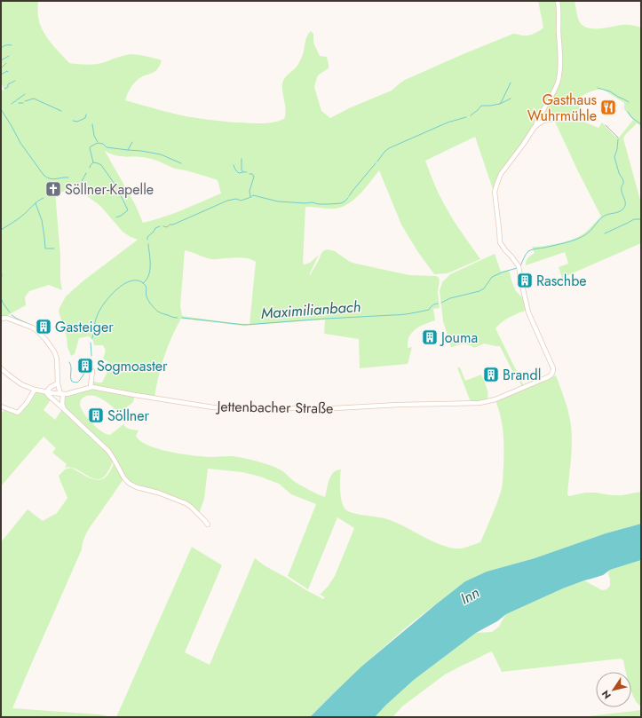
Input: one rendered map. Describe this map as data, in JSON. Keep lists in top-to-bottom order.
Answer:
{
  "streets": {
    "street": ["Jettenbacher Straße"]
  },
  "water": ["Maximilianbach", "Inn"],
  "places": {
    "restaurant": ["Gasthaus Wuhrmühle"],
    "church": ["Söllner-Kapelle"],
    "building": [
      "Raschbe",
      "Gasteiger",
      "Jouma",
      "Sogmoaster",
      "Brandl",
      "Söllner"
    ]
  },
  "north": "bottom left"
}
